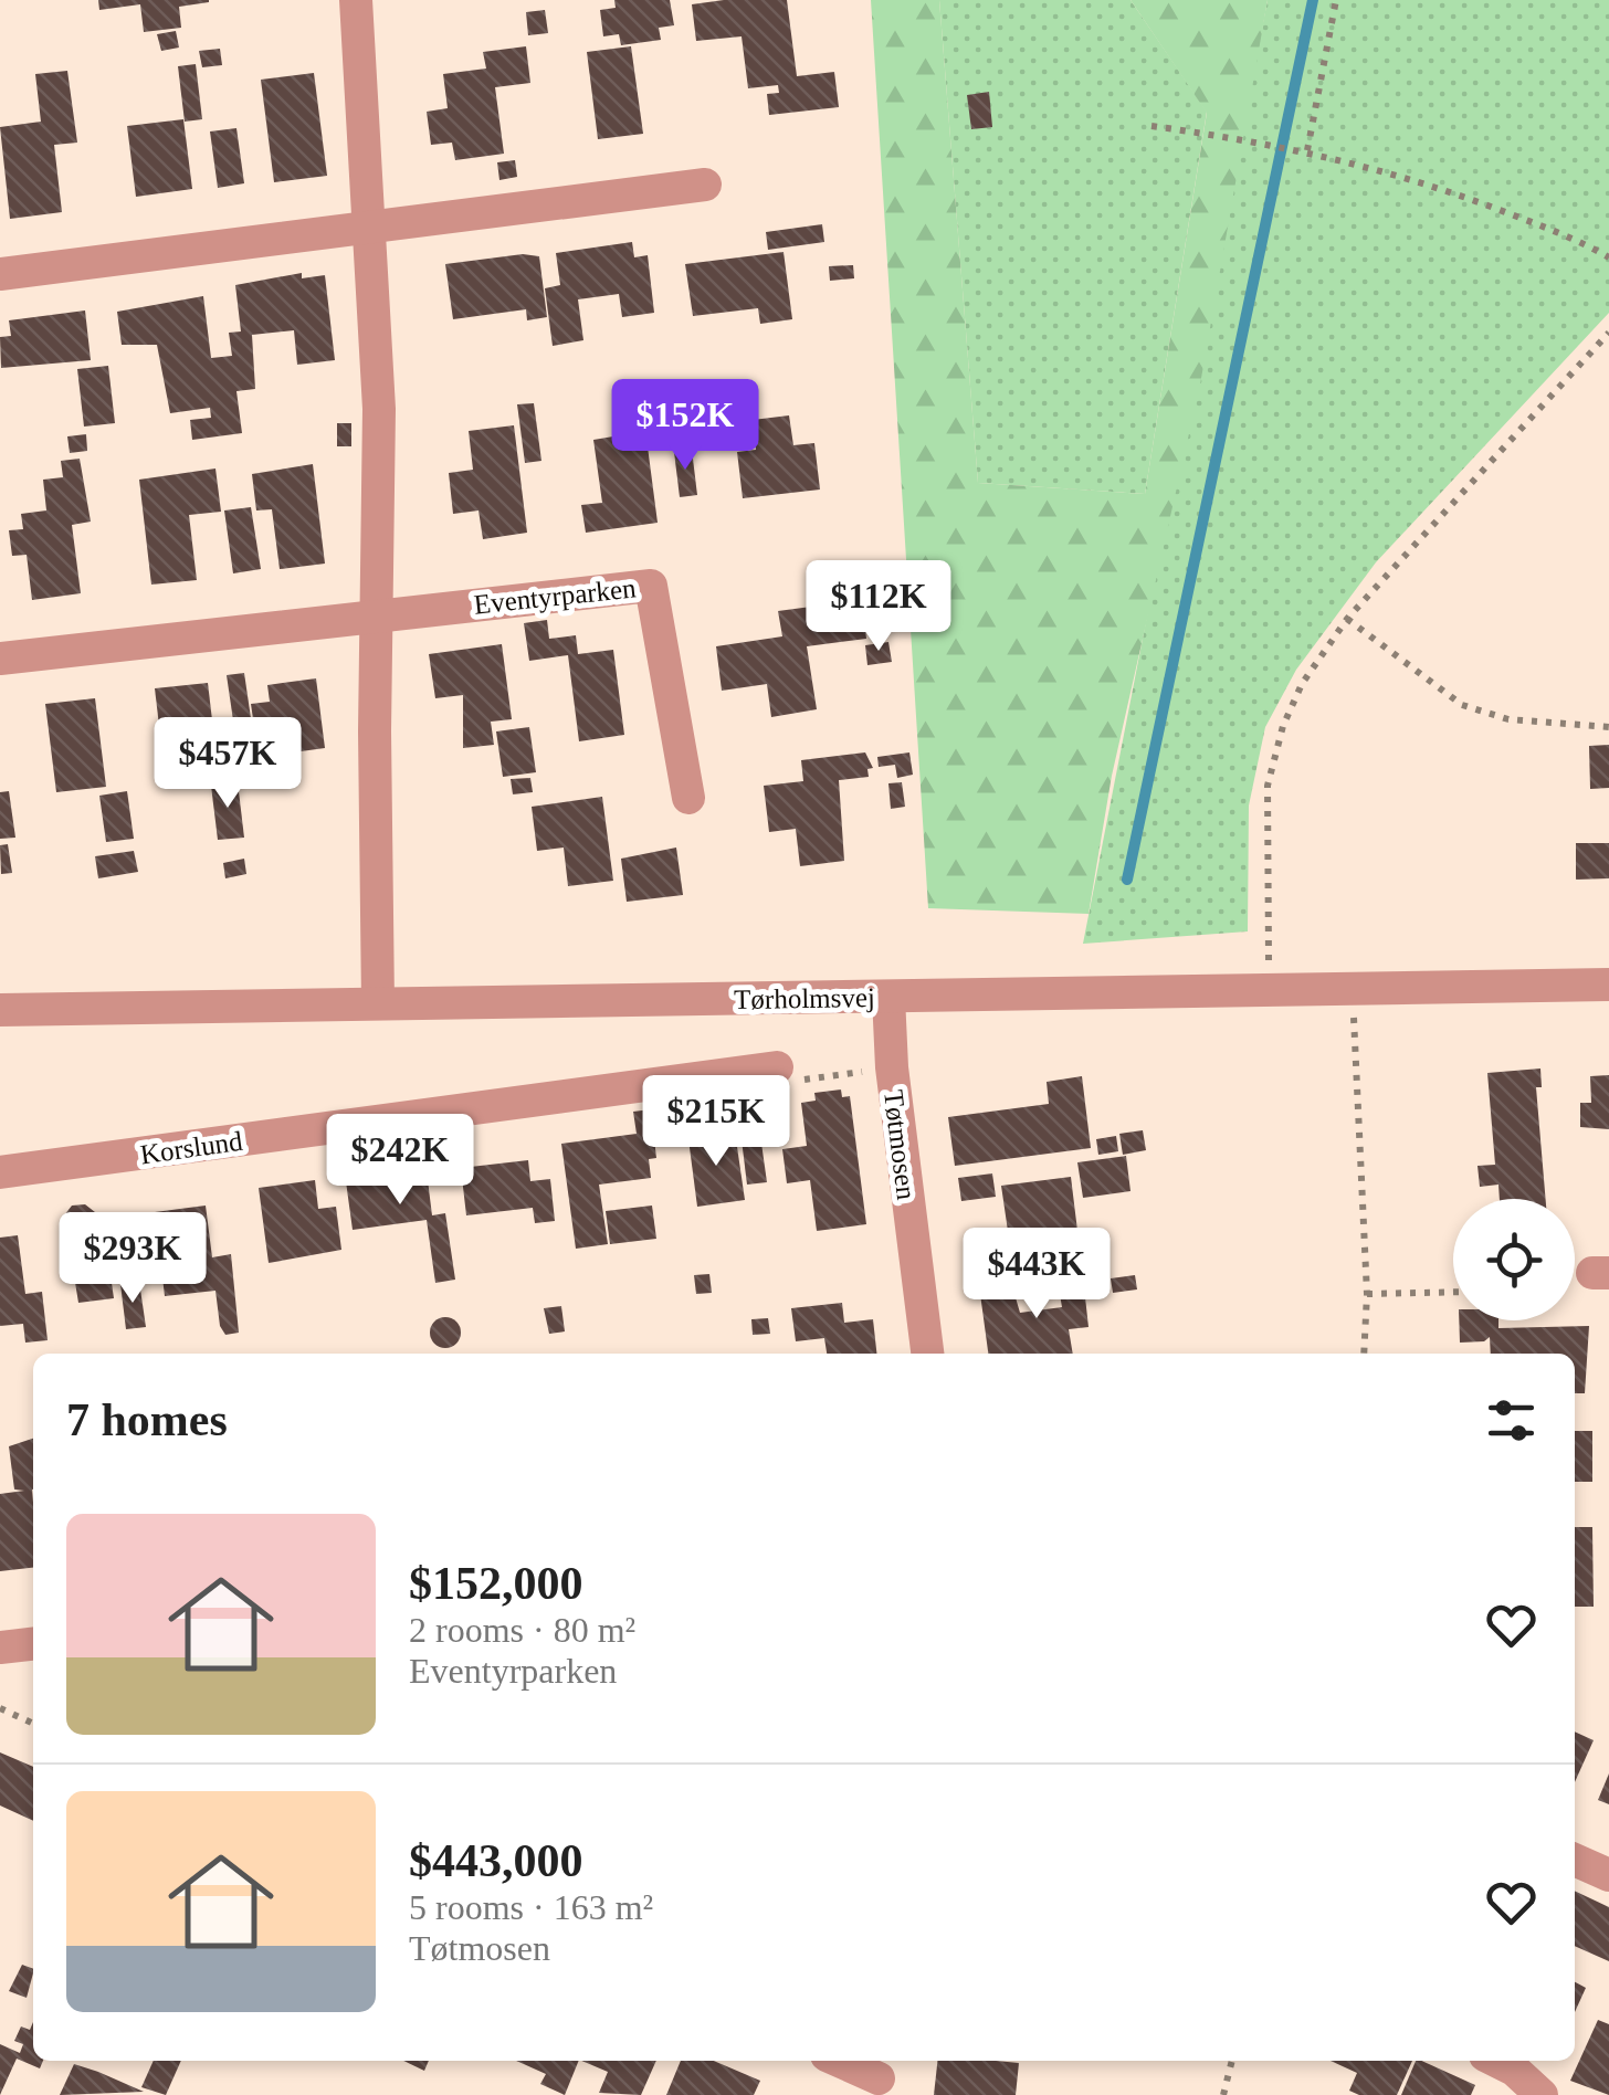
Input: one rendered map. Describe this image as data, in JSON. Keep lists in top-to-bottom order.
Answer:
{
  "streets": {
    "street": [
      "Eventyrparken",
      "Tørholmsvej",
      "Tøtmosen",
      "Korslund"
    ]
  },
  "crossings": [
    ["Tørholmsvej", "Tøtmosen"]
  ],
  "page": {
    "price": [
      "$152K",
      "$112K",
      "$457K",
      "$215K",
      "$242K",
      "$293K",
      "$443K"
    ],
    "heading": "7 homes",
    "list": [
      {
        "name": "$152,000",
        "note": "2 rooms · 80 m² · Eventyrparken"
      },
      {
        "name": "$443,000",
        "note": "5 rooms · 163 m² · Tøtmosen"
      }
    ]
  }
}
